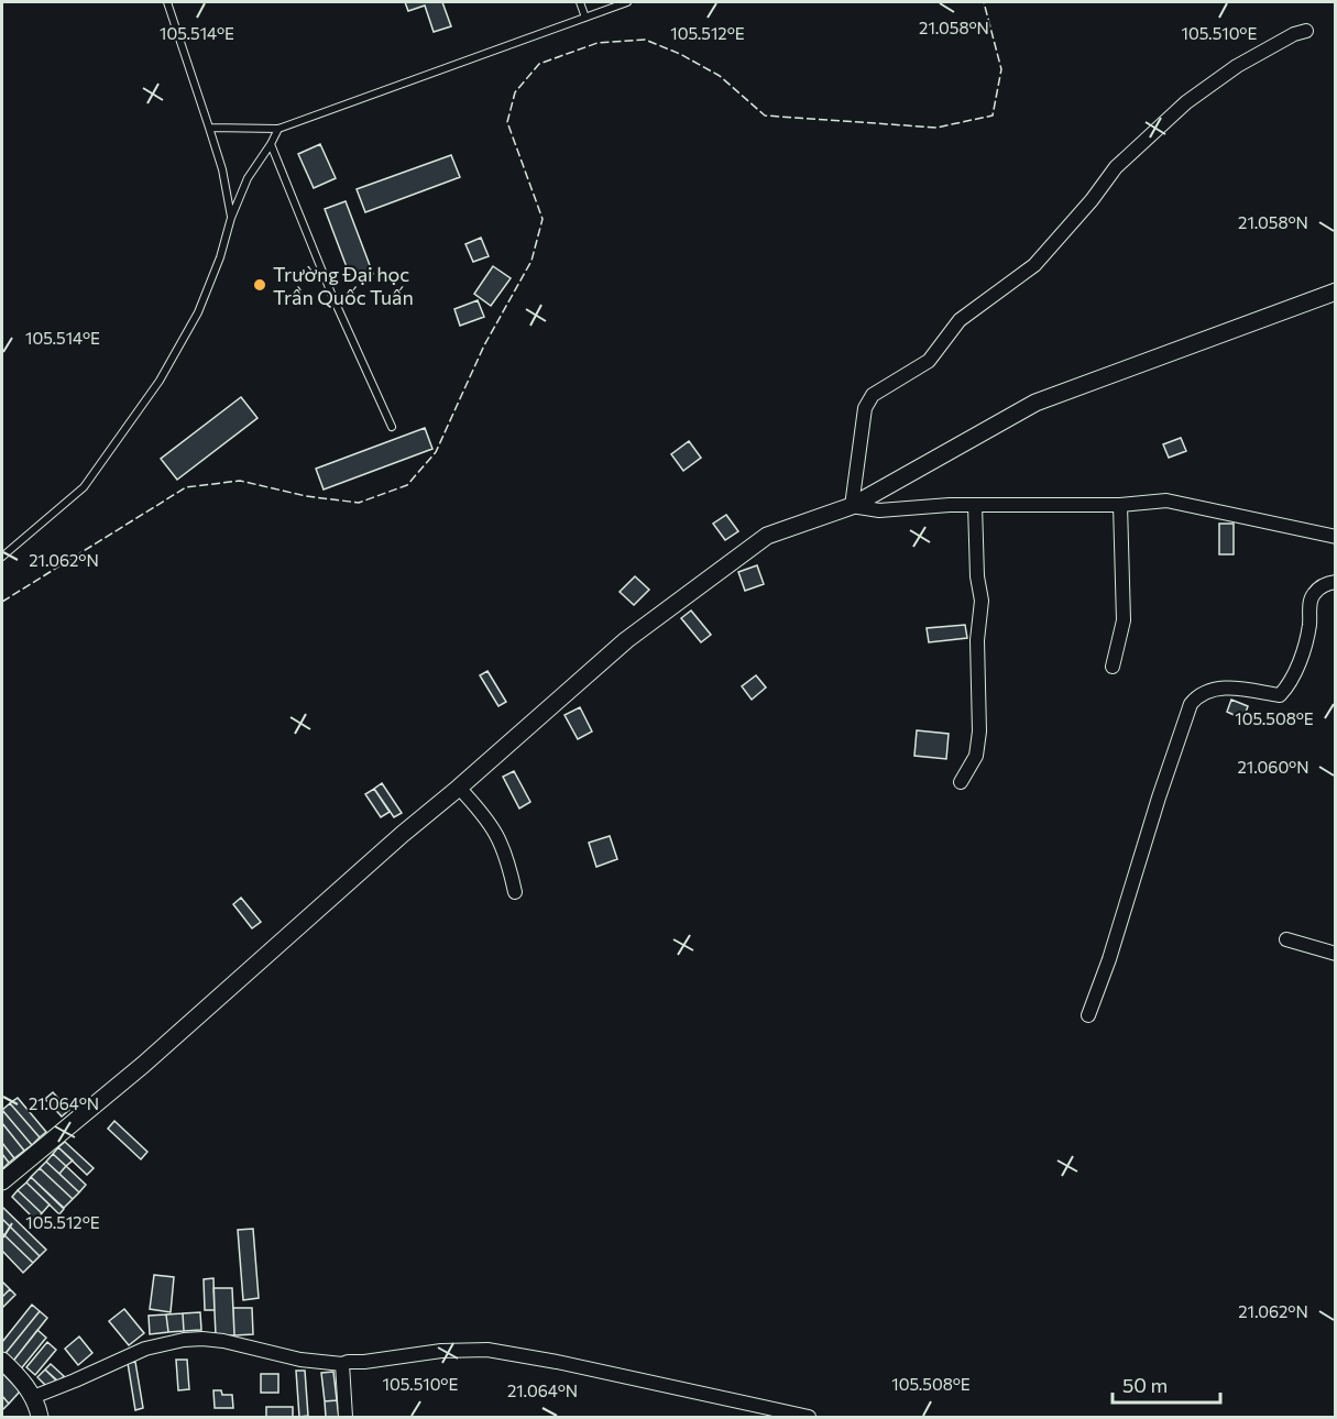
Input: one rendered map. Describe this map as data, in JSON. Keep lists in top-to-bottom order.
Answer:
{
  "places": ["Trường Đại học Trần Quốc Tuấn"],
  "scale_bar": "50 m",
  "coordinates": [
    "21.058°N",
    "105.514°E",
    "105.512°E",
    "105.510°E",
    "21.062°N",
    "105.508°E",
    "21.060°N",
    "21.064°N"
  ]
}
